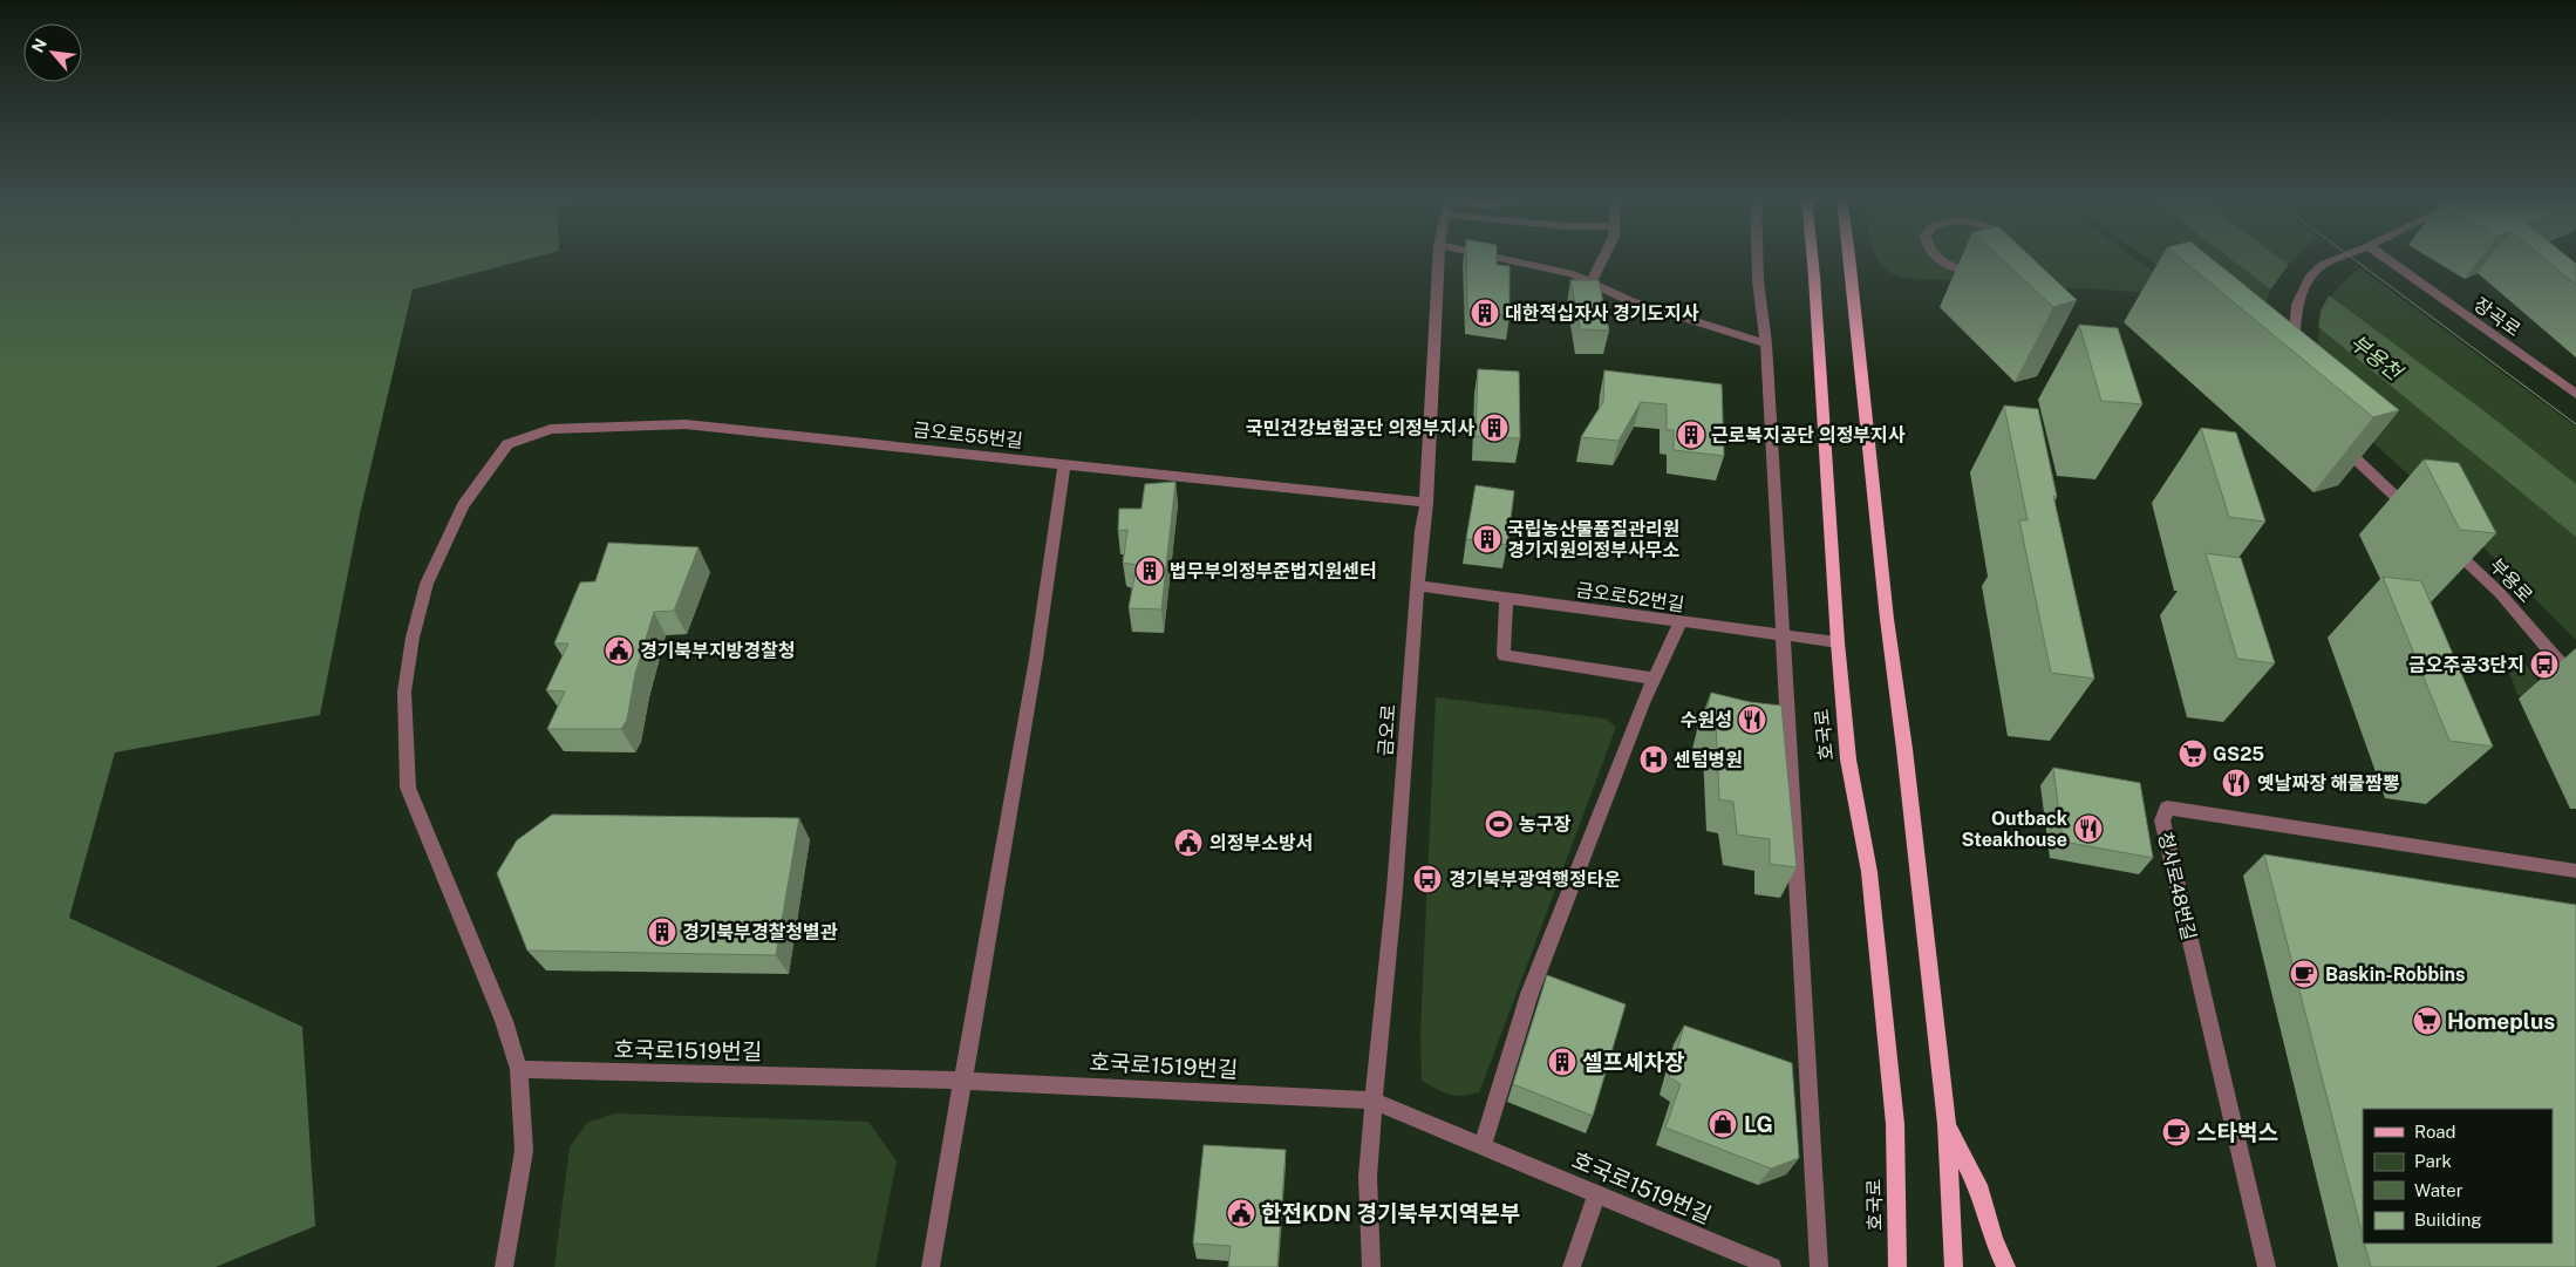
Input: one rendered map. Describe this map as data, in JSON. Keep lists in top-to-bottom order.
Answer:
{
  "streets": {
    "main road": ["호국로"],
    "street": [
      "장곡로",
      "금오로55번길",
      "부용로",
      "금오로52번길",
      "금오로",
      "청사로48번길",
      "호국로1519번길"
    ]
  },
  "crossings": [
    ["금오로55번길", "금오로"],
    ["금오로55번길", "호국로1519번길"],
    ["금오로52번길", "금오로"],
    ["금오로52번길", "호국로"],
    ["금오로", "호국로1519번길"]
  ],
  "water": ["부용천"],
  "places": {
    "building": [
      "대한적십자사 경기도지사",
      "국민건강보험공단 의정부지사",
      "근로복지공단 의정부지사",
      "국립농산물품질관리원 경기지원의정부사무소",
      "법무부의정부준법지원센터",
      "경기북부경찰청별관",
      "셀프세차장"
    ],
    "public building": ["경기북부지방경찰청", "의정부소방서", "한전KDN 경기북부지역본부"],
    "bus stop": ["금오주공3단지", "경기북부광역행정타운"],
    "restaurant": ["수원성", "옛날짜장 해물짬뽕", "Outback Steakhouse"],
    "supermarket": ["GS25", "Homeplus"],
    "hospital": ["센텀병원"],
    "sports": ["농구장"],
    "cafe": ["Baskin-Robbins", "스타벅스"],
    "shop": ["LG"]
  },
  "legend": [
    "Road",
    "Park",
    "Water",
    "Building"
  ],
  "north": "top left"
}
